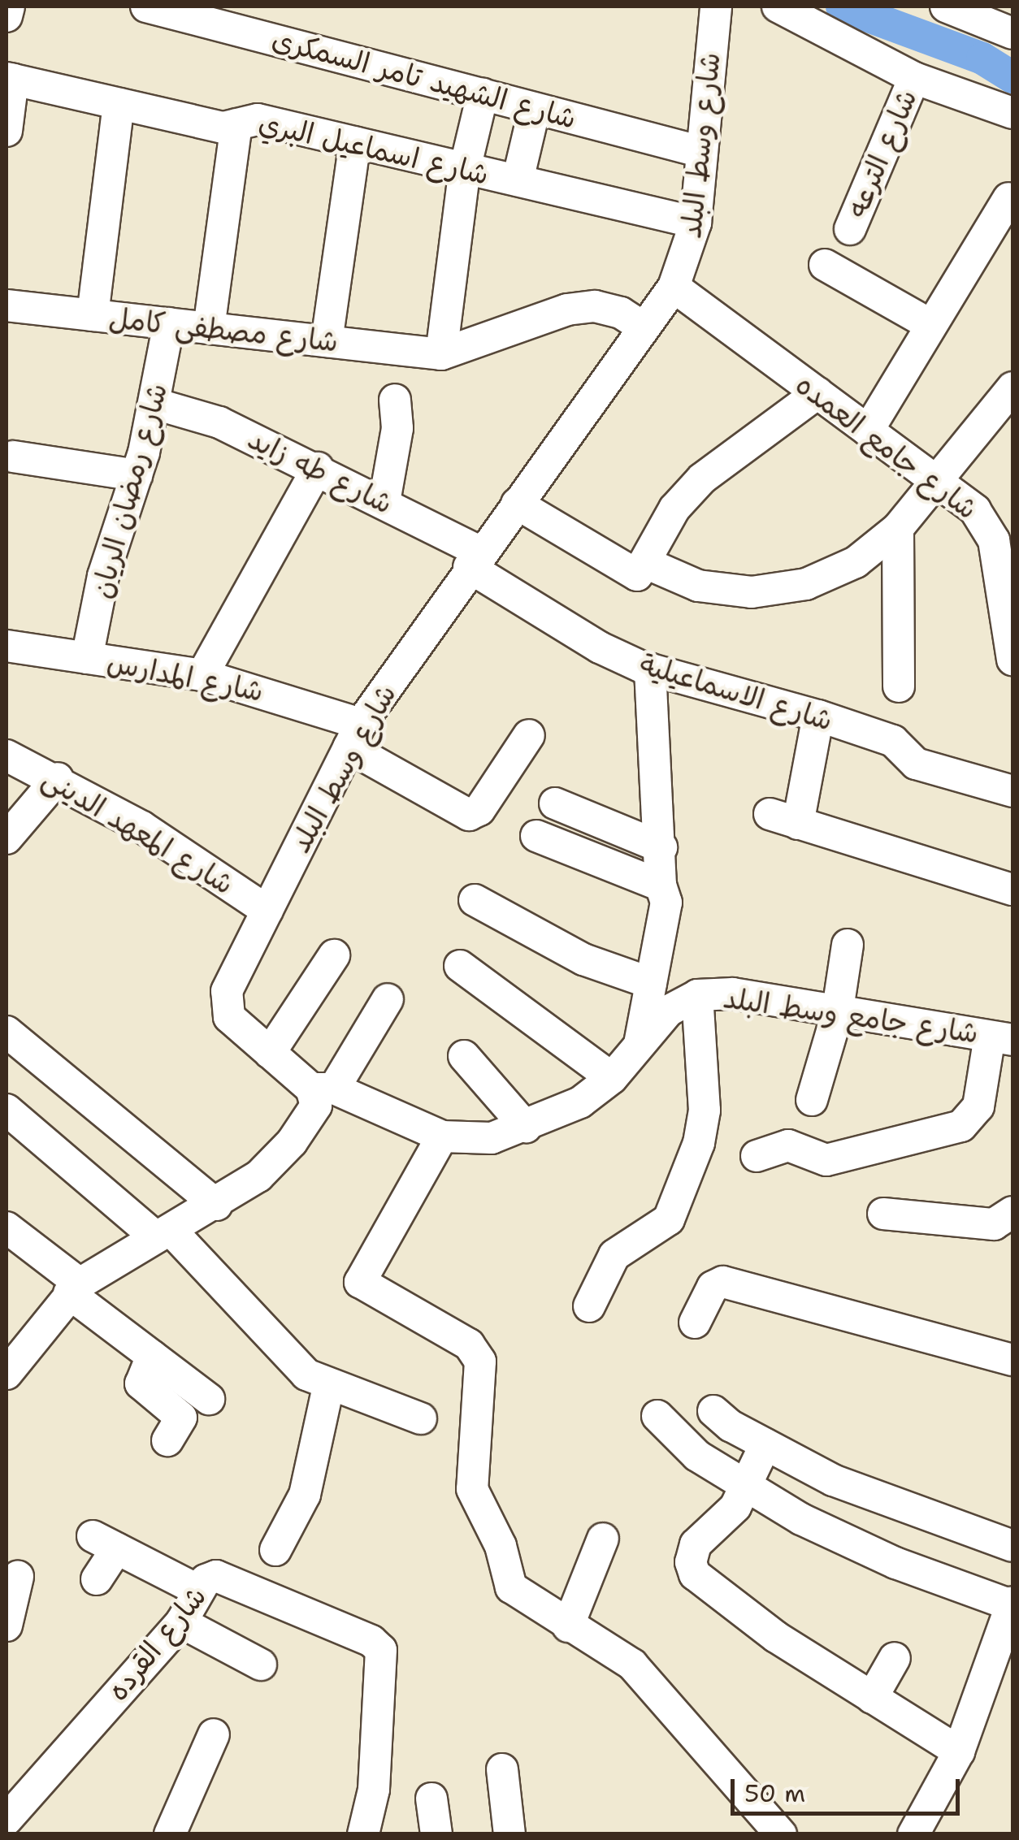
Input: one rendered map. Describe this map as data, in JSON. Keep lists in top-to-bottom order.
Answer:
{
  "streets": {
    "street": [
      "شارع الشهيد تامر السمكرى",
      "شارع وسط البلد",
      "شارع اسماعيل البري",
      "شارع الترعه",
      "شارع مصطفى كامل",
      "شارع جامع العمده",
      "شارع طه زايد",
      "شارع رمضان الريان",
      "شارع المدارس",
      "شارع الاسماعيلية",
      "شارع المعهد الدينى",
      "شارع جامع وسط البلد",
      "شارع القرده"
    ]
  },
  "crossings": [
    ["شارع الشهيد تامر السمكرى", "شارع وسط البلد"],
    ["شارع وسط البلد", "شارع اسماعيل البري"],
    ["شارع وسط البلد", "شارع مصطفى كامل"],
    ["شارع وسط البلد", "شارع جامع العمده"],
    ["شارع وسط البلد", "شارع طه زايد"],
    ["شارع وسط البلد", "شارع المدارس"],
    ["شارع وسط البلد", "شارع الاسماعيلية"],
    ["شارع وسط البلد", "شارع المعهد الدينى"],
    ["شارع وسط البلد", "شارع جامع وسط البلد"],
    ["شارع مصطفى كامل", "شارع رمضان الريان"],
    ["شارع طه زايد", "شارع رمضان الريان"],
    ["شارع طه زايد", "شارع الاسماعيلية"],
    ["شارع رمضان الريان", "شارع المدارس"]
  ],
  "scale_bar": "50 m"
}
